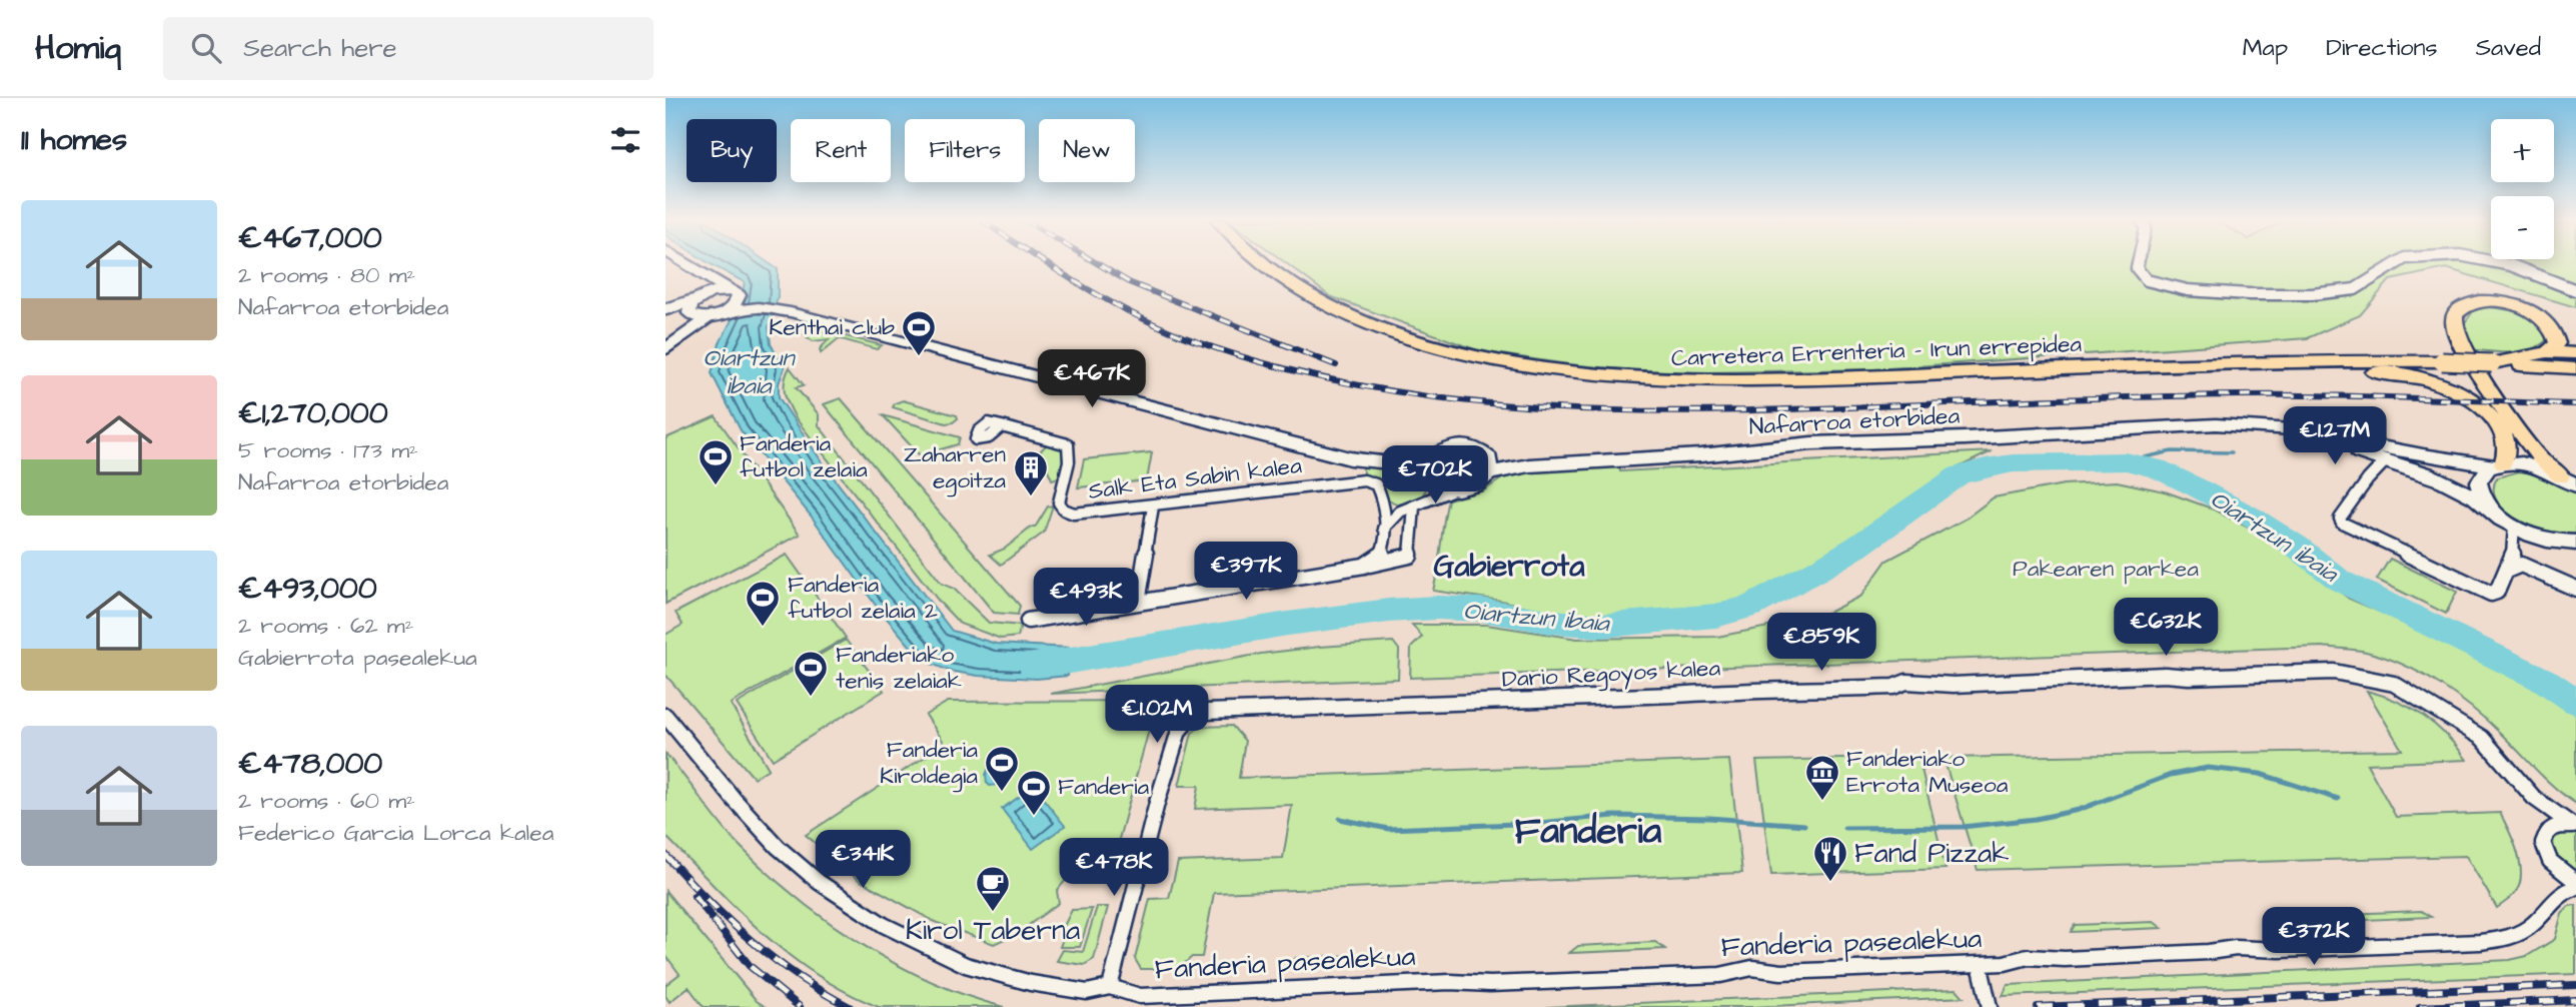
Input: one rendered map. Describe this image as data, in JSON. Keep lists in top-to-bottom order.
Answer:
{
  "streets": {
    "main road": ["Carretera Errenteria – Irun errepidea", "Nafarroa etorbidea"],
    "street": ["Salk Eta Sabin kalea", "Dario Regoyos kalea", "Fanderia pasealekua"]
  },
  "crossings": [
    ["Dario Regoyos kalea", "Fanderia pasealekua"]
  ],
  "districts": ["Gabierrota", "Fanderia"],
  "water": ["Oiartzun ibaia"],
  "parks": ["Pakearen parkea"],
  "places": {
    "sports": [
      "Kenthai club",
      "Fanderia futbol zelaia",
      "Fanderia futbol zelaia 2",
      "Fanderiako tenis zelaiak",
      "Fanderia Kiroldegia",
      "Fanderia"
    ],
    "building": ["Zaharren egoitza"],
    "museum": ["Fanderiako Errota Museoa"],
    "restaurant": ["Fand Pizzak"],
    "cafe": ["Kirol Taberna"]
  },
  "page": {
    "header": "Homiq",
    "search": "Search here",
    "nav": ["Map", "Directions", "Saved"],
    "heading": "11 homes",
    "map_buttons": ["+", "−"],
    "chip": [
      "Buy",
      "Rent",
      "Filters",
      "New"
    ],
    "list": [
      {
        "name": "€467,000",
        "note": "2 rooms · 80 m² · Nafarroa etorbidea"
      },
      {
        "name": "€1,270,000",
        "note": "5 rooms · 173 m² · Nafarroa etorbidea"
      },
      {
        "name": "€493,000",
        "note": "2 rooms · 62 m² · Gabierrota pasealekua"
      },
      {
        "name": "€478,000",
        "note": "2 rooms · 60 m² · Federico Garcia Lorca kalea"
      }
    ],
    "price": [
      "€467K",
      "€1.27M",
      "€702K",
      "€397K",
      "€493K",
      "€632K",
      "€859K",
      "€1.02M",
      "€341K",
      "€478K",
      "€372K"
    ]
  }
}
